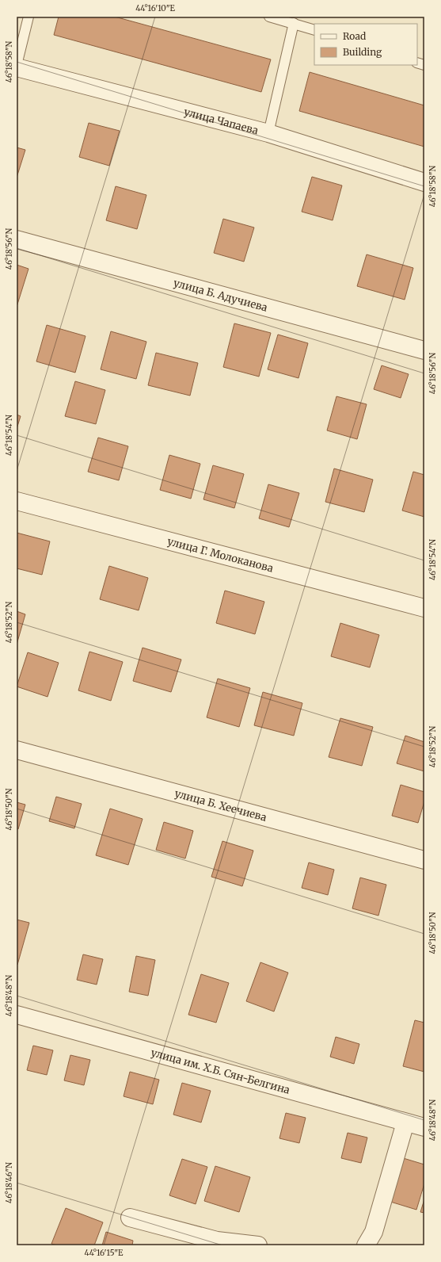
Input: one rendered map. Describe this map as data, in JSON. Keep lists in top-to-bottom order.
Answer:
{
  "streets": {
    "street": [
      "улица Чапаева",
      "улица Б. Адучиева",
      "улица Г. Молоканова",
      "улица Б. Хеечиева",
      "улица им. Х.Б. Сян-Белгина"
    ]
  },
  "legend": ["Road", "Building"],
  "coordinates": [
    "44°16'10\"E",
    "46°18'58\"N",
    "46°18'56\"N",
    "46°18'54\"N",
    "46°18'52\"N",
    "46°18'50\"N",
    "46°18'48\"N",
    "46°18'46\"N",
    "44°16'15\"E"
  ]
}
